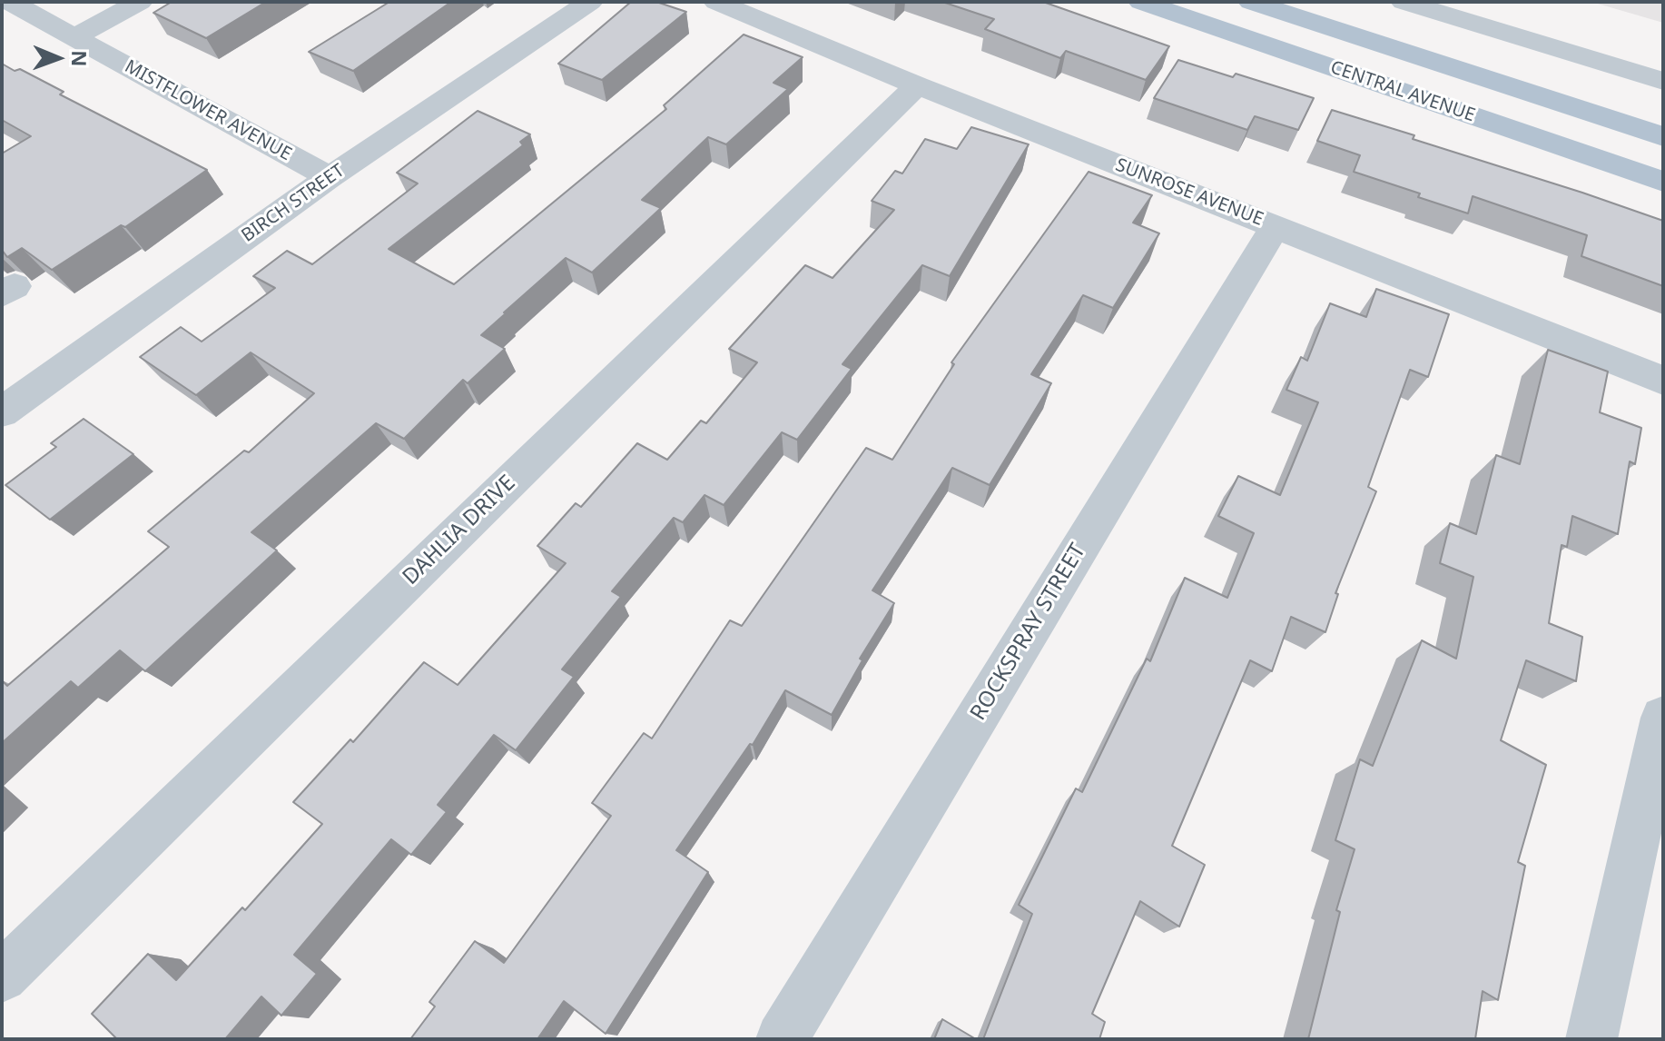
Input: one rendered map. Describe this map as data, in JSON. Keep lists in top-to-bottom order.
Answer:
{
  "streets": {
    "main road": ["CENTRAL AVENUE"],
    "street": [
      "MISTFLOWER AVENUE",
      "SUNROSE AVENUE",
      "BIRCH STREET",
      "DAHLIA DRIVE",
      "ROCKSPRAY STREET"
    ]
  },
  "crossings": [
    ["MISTFLOWER AVENUE", "BIRCH STREET"],
    ["SUNROSE AVENUE", "DAHLIA DRIVE"],
    ["SUNROSE AVENUE", "ROCKSPRAY STREET"]
  ],
  "north": "right"
}
